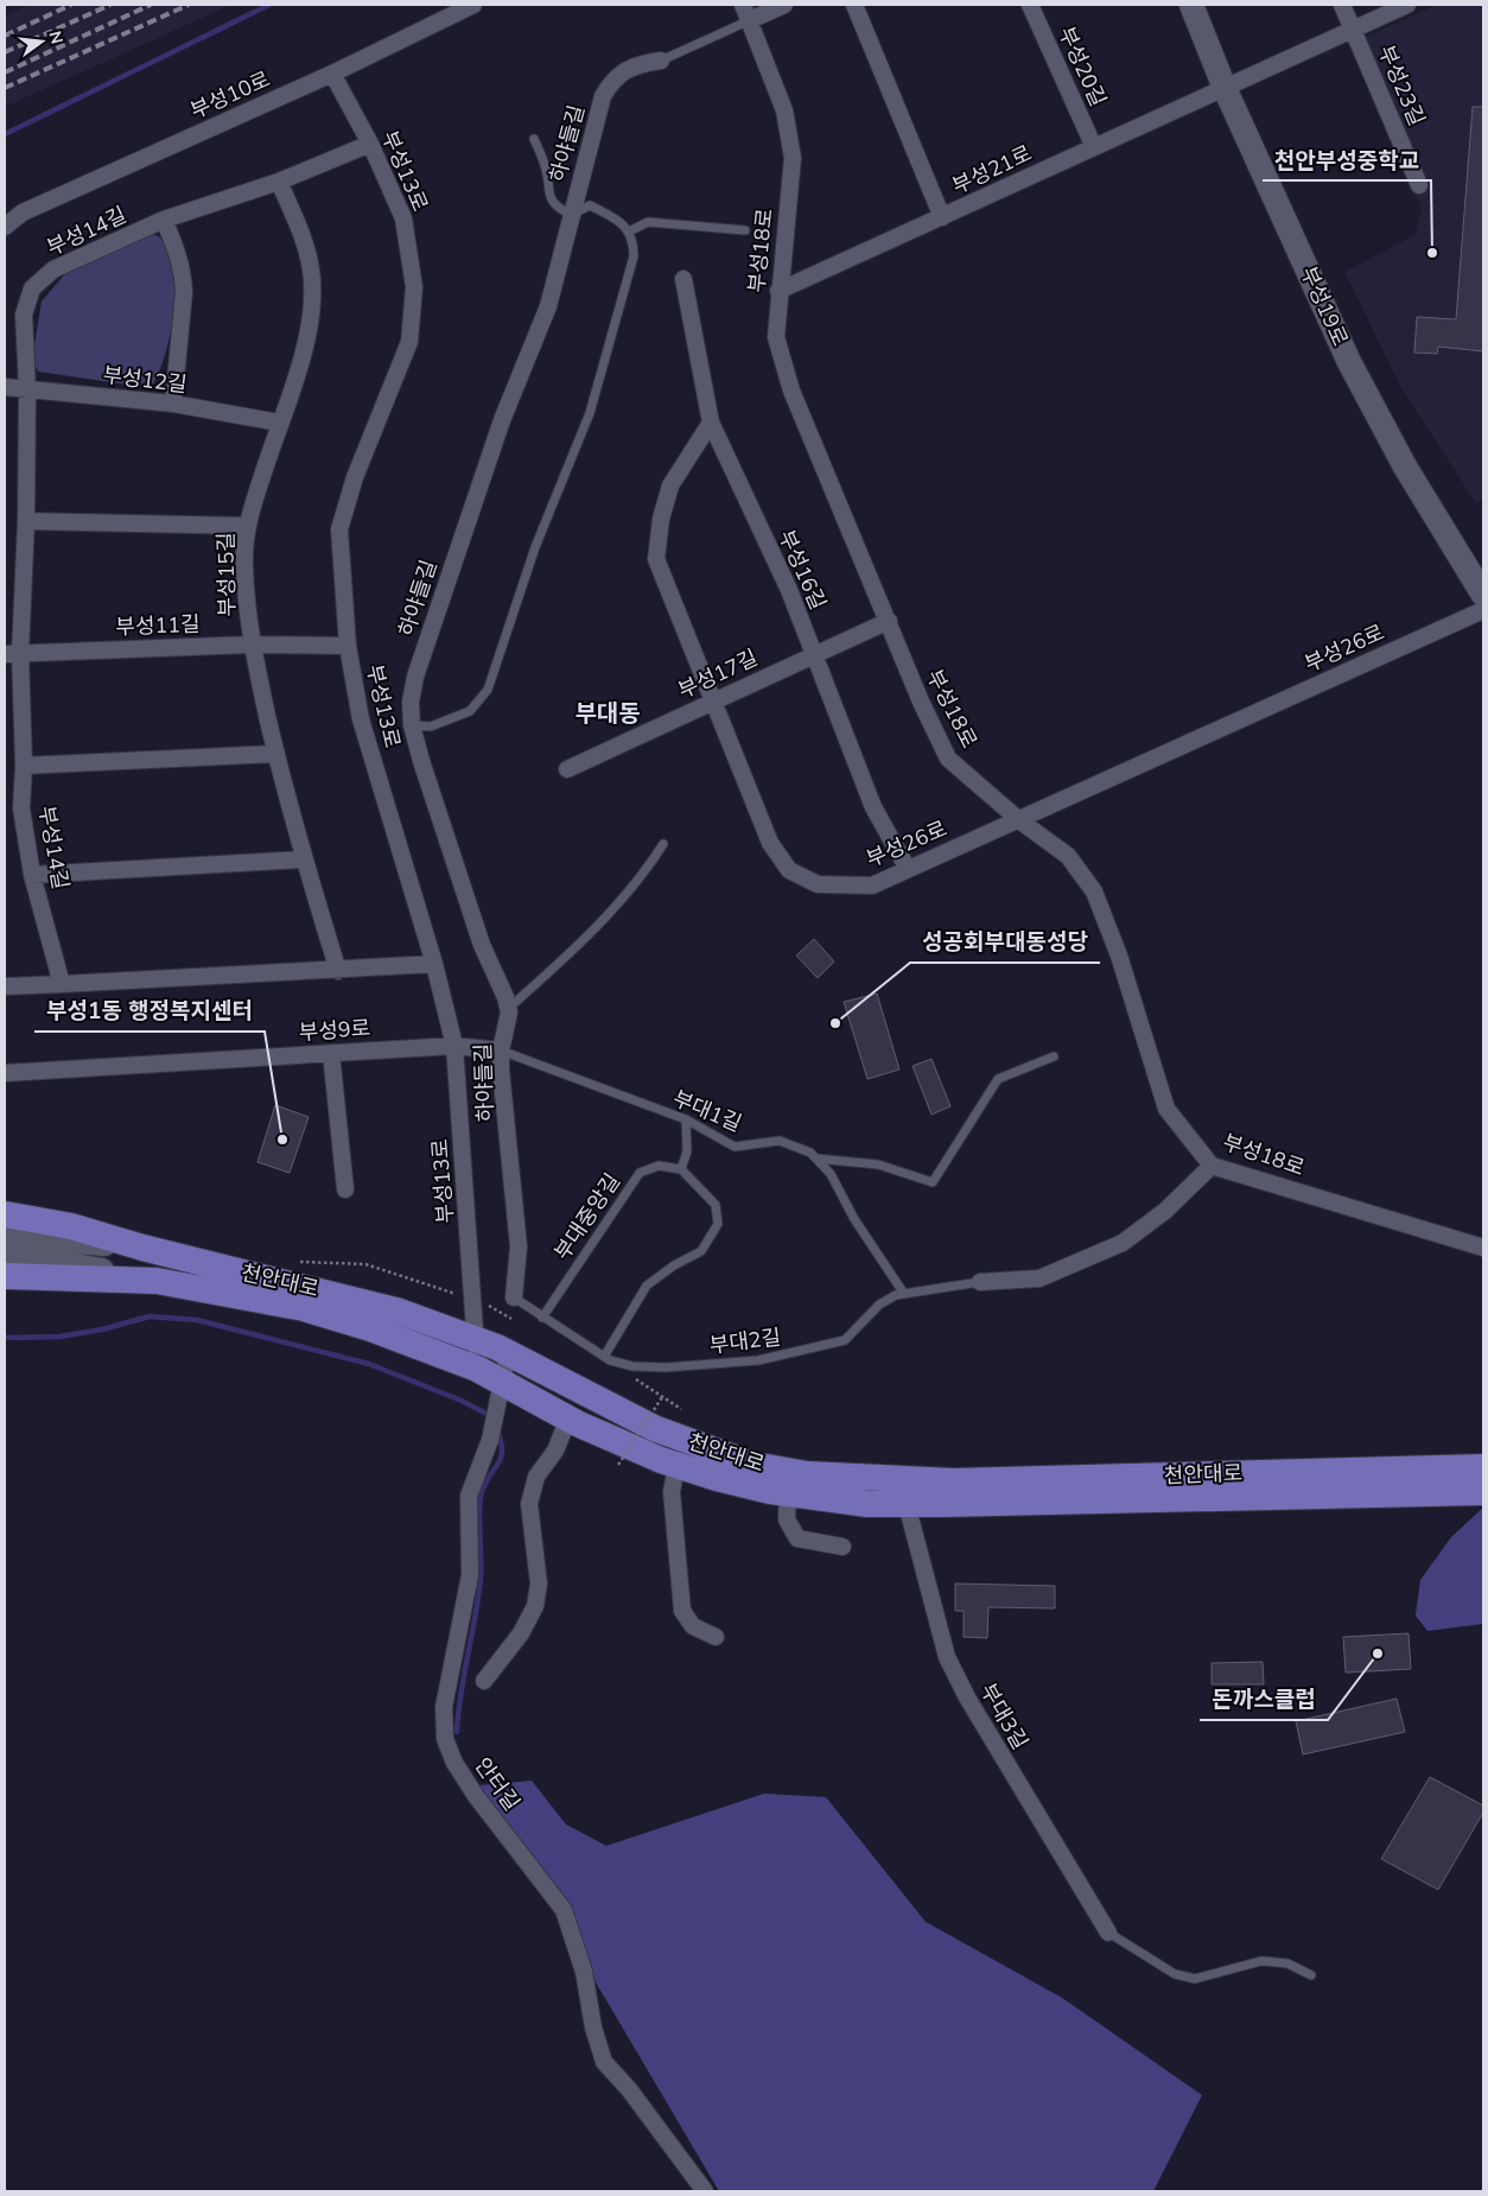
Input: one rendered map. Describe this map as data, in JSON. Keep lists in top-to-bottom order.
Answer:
{
  "streets": {
    "main road": ["천안대로"],
    "street": [
      "부성20길",
      "부성23길",
      "부성10로",
      "하야들길",
      "부성21로",
      "부성13로",
      "부성14길",
      "부성18로",
      "부성19로",
      "부성12길",
      "부성16길",
      "부성15길",
      "부성11길",
      "부성26로",
      "부성17길",
      "부성9로",
      "부대3길",
      "안터길"
    ],
    "lane": ["부대1길", "부대중앙길", "부대2길"]
  },
  "crossings": [
    ["부성20길", "부성21로"],
    ["부성23길", "부성21로"],
    ["부성10로", "부성13로"],
    ["하야들길", "부성9로"],
    ["하야들길", "부대1길"],
    ["하야들길", "부대2길"],
    ["부성21로", "부성18로"],
    ["부성21로", "부성19로"],
    ["부성13로", "부성14길"],
    ["부성13로", "부성11길"],
    ["부성13로", "부성9로"],
    ["부성13로", "천안대로"],
    ["부성14길", "부성12길"],
    ["부성14길", "부성15길"],
    ["부성14길", "부성11길"],
    ["부성18로", "부성26로"],
    ["부성18로", "부성17길"],
    ["부성12길", "부성15길"],
    ["부성16길", "부성26로"],
    ["부성16길", "부성17길"],
    ["부성15길", "부성11길"],
    ["부성26로", "부성17길"],
    ["부성9로", "부대1길"],
    ["부대1길", "부대2길"],
    ["부대중앙길", "부대2길"],
    ["천안대로", "부대3길"],
    ["천안대로", "안터길"]
  ],
  "districts": ["부대동"],
  "places": [
    "천안부성중학교",
    "성공회부대동성당",
    "부성1동 행정복지센터",
    "돈까스클럽"
  ],
  "north": "right"
}
